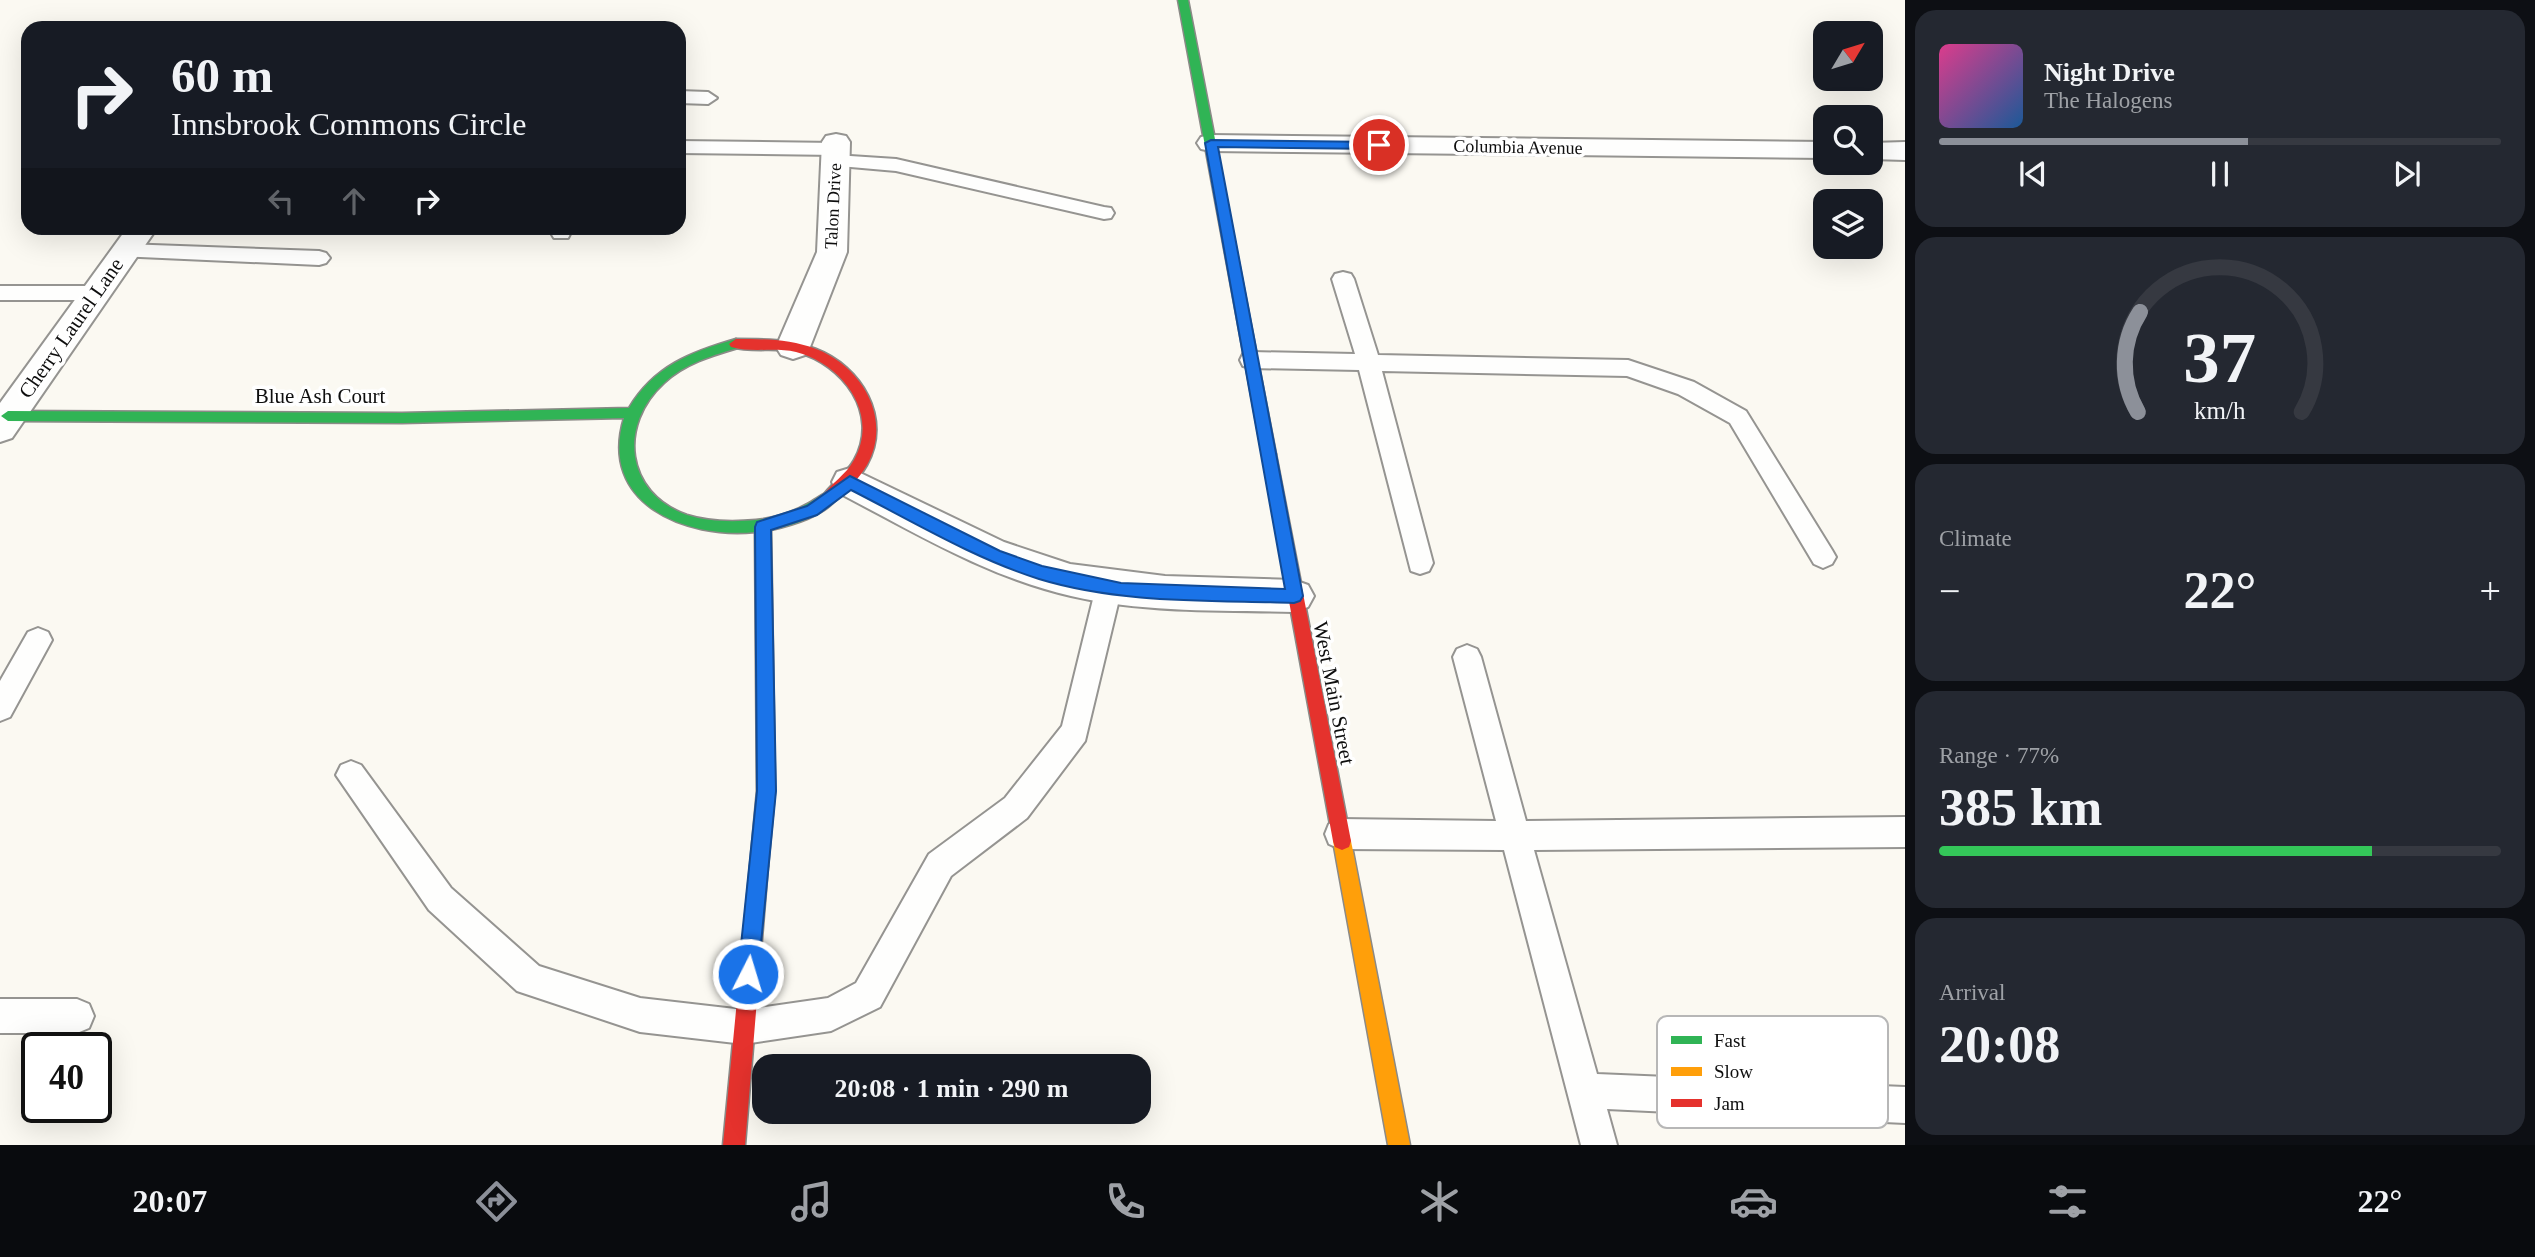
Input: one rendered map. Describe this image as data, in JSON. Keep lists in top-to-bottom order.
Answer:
{
  "streets": {
    "street": [
      "Columbia Avenue",
      "Talon Drive",
      "Cherry Laurel Lane",
      "Blue Ash Court",
      "West Main Street"
    ]
  },
  "crossings": [
    ["Columbia Avenue", "West Main Street"],
    ["Talon Drive", "Blue Ash Court"],
    ["Cherry Laurel Lane", "Blue Ash Court"]
  ],
  "legend": ["Fast", "Slow", "Jam"],
  "north": "top right",
  "page": {
    "turn": ["60 m", "Innsbrook Commons Circle"],
    "song": ["Night Drive", "The Halogens"],
    "tile": [
      "Climate",
      ["Range · 77%", "385 km"],
      ["Arrival", "20:08"]
    ],
    "heat": ["−", "22°", "+"],
    "limit": "40",
    "trip": "20:08 · 1 min · 290 m",
    "tabs": ["20:07", "22°"],
    "gauge": ["37", "km/h"]
  }
}
